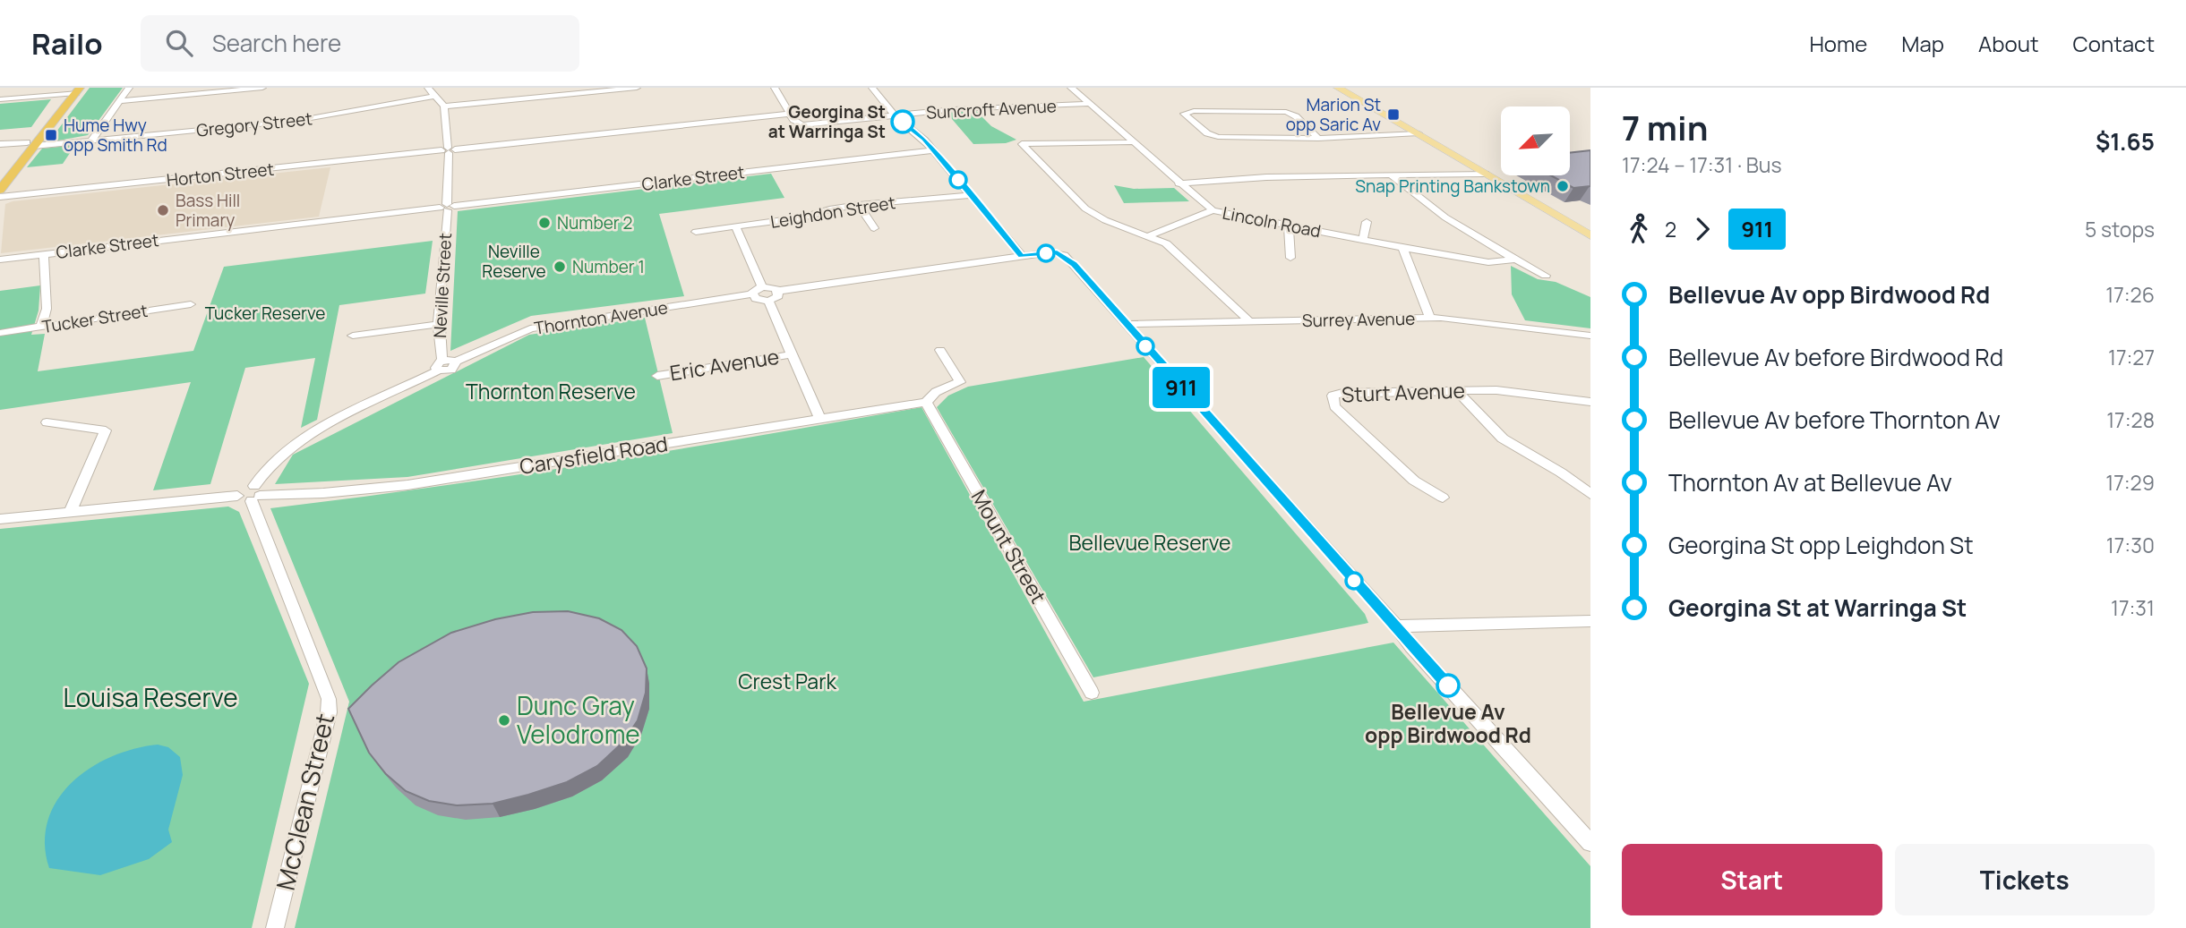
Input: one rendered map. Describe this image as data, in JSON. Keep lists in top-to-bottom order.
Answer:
{
  "streets": {
    "street": [
      "Suncroft Avenue",
      "Gregory Street",
      "Horton Street",
      "Clarke Street",
      "Leighdon Street",
      "Lincoln Road",
      "Neville Street",
      "Thornton Avenue",
      "Tucker Street",
      "Surrey Avenue",
      "Eric Avenue",
      "Sturt Avenue",
      "Carysfield Road",
      "Mount Street",
      "McClean Street"
    ]
  },
  "crossings": [
    ["Suncroft Avenue", "Horton Street"],
    ["Suncroft Avenue", "Lincoln Road"],
    ["Horton Street", "Neville Street"],
    ["Clarke Street", "Neville Street"],
    ["Neville Street", "Thornton Avenue"],
    ["Carysfield Road", "Mount Street"],
    ["Carysfield Road", "McClean Street"]
  ],
  "parks": [
    "Neville Reserve",
    "Tucker Reserve",
    "Thornton Reserve",
    "Bellevue Reserve",
    "Crest Park",
    "Louisa Reserve"
  ],
  "places": {
    "transit": ["Marion St opp Saric Av", "Hume Hwy opp Smith Rd"],
    "other": [
      "Georgina St at Warringa St",
      "Snap Printing Bankstown",
      "Bass Hill Primary",
      "Number 2",
      "Number 1",
      "Bellevue Av opp Birdwood Rd",
      "Dunc Gray Velodrome"
    ]
  },
  "lines": ["bus line 911"],
  "north": "bottom left",
  "page": {
    "header": "Railo",
    "search": "Search here",
    "nav": [
      "Home",
      "Map",
      "About",
      "Contact"
    ],
    "on_map": "911",
    "heading": ["7 min", "17:24 – 17:31 · Bus", "$1.65"],
    "legs": ["2", "911", "5 stops"],
    "list": [
      {
        "name": "Bellevue Av opp Birdwood Rd",
        "value": "17:26"
      },
      {
        "name": "Bellevue Av before Birdwood Rd",
        "value": "17:27"
      },
      {
        "name": "Bellevue Av before Thornton Av",
        "value": "17:28"
      },
      {
        "name": "Thornton Av at Bellevue Av",
        "value": "17:29"
      },
      {
        "name": "Georgina St opp Leighdon St",
        "value": "17:30"
      },
      {
        "name": "Georgina St at Warringa St",
        "value": "17:31"
      }
    ],
    "buttons": ["Start", "Tickets"]
  }
}
